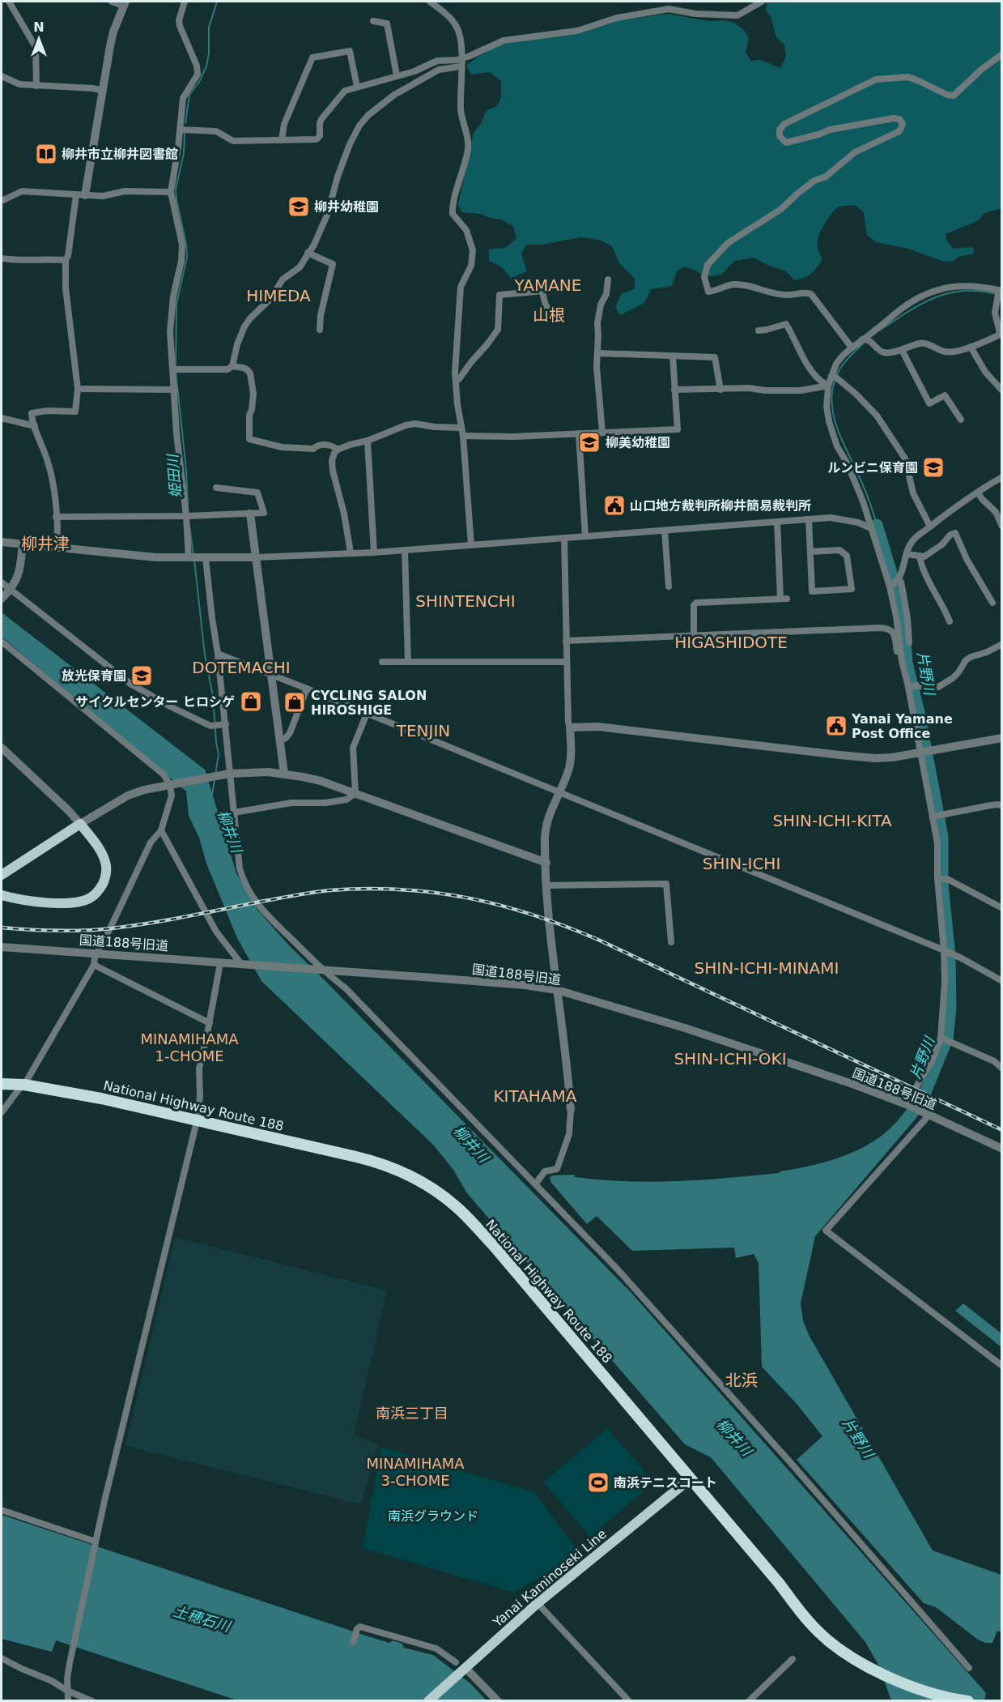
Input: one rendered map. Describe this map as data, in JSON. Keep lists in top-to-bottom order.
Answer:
{
  "streets": {
    "highway": ["National Highway Route 188"],
    "main road": ["Yanai Kaminoseki Line"],
    "street": ["国道188号旧道"]
  },
  "crossings": [
    ["National Highway Route 188", "Yanai Kaminoseki Line"]
  ],
  "districts": [
    "YAMANE",
    "HIMEDA",
    "山根",
    "柳井津",
    "SHINTENCHI",
    "HIGASHIDOTE",
    "DOTEMACHI",
    "TENJIN",
    "SHIN-ICHI-KITA",
    "SHIN-ICHI",
    "SHIN-ICHI-MINAMI",
    "MINAMIHAMA 1-CHOME",
    "SHIN-ICHI-OKI",
    "KITAHAMA",
    "北浜",
    "南浜三丁目",
    "MINAMIHAMA 3-CHOME"
  ],
  "water": [
    "姫田川",
    "片野川",
    "柳井川",
    "土穂石川"
  ],
  "parks": ["南浜グラウンド"],
  "places": {
    "library": ["柳井市立柳井図書館"],
    "school or university": [
      "柳井幼稚園",
      "柳美幼稚園",
      "ルンビニ保育園",
      "放光保育園"
    ],
    "public building": ["山口地方裁判所柳井簡易裁判所", "Yanai Yamane Post Office"],
    "shop": ["サイクルセンター ヒロシゲ", "CYCLING SALON HIROSHIGE"],
    "sports": ["南浜テニスコート"]
  },
  "north": "top"
}
